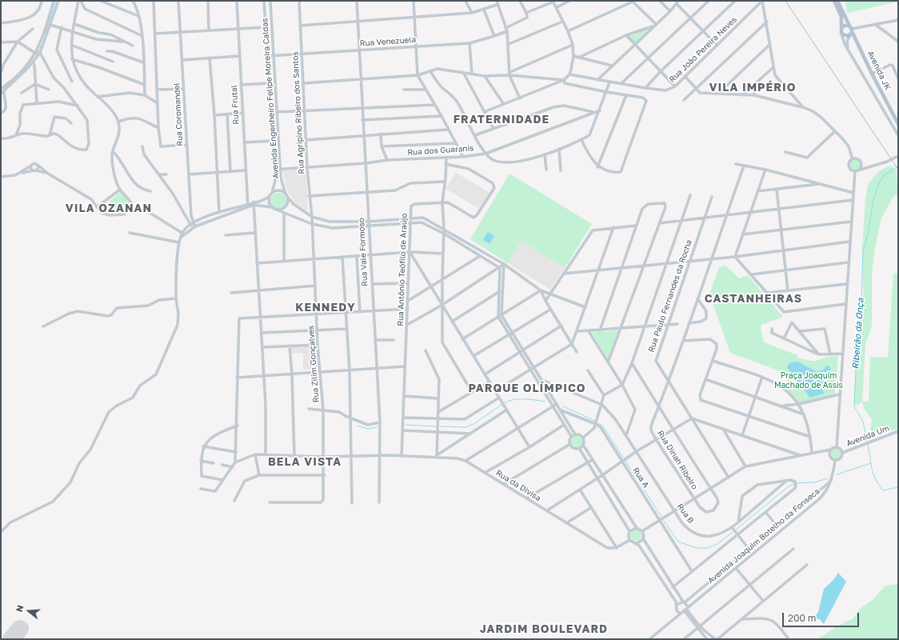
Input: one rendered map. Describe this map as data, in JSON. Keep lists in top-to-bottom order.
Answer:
{
  "streets": {
    "main road": ["Avenida JK"],
    "street": [
      "Rua Venezuela",
      "Rua João Pereira Neves",
      "Avenida Engenheiro Felipe Moreira Caldas",
      "Rua Frutal",
      "Rua Agripino Ribeiro dos Santos",
      "Rua Coromandel",
      "Rua dos Guaranis",
      "Rua Vale Formoso",
      "Rua Antônio Teófilo de Araújo",
      "Rua Paulo Fernandes da Rocha",
      "Rua Zilim Gonçalves",
      "Avenida Um",
      "Rua Dinah Ribeiro",
      "Rua A",
      "Rua da Divisa",
      "Rua B",
      "Avenida Joaquim Botelho da Fonseca"
    ]
  },
  "crossings": [
    ["Rua Venezuela", "Avenida Engenheiro Felipe Moreira Caldas"],
    ["Rua Venezuela", "Rua Agripino Ribeiro dos Santos"],
    ["Rua Venezuela", "Rua Vale Formoso"],
    ["Avenida Engenheiro Felipe Moreira Caldas", "Rua Agripino Ribeiro dos Santos"],
    ["Avenida Engenheiro Felipe Moreira Caldas", "Rua dos Guaranis"],
    ["Avenida Engenheiro Felipe Moreira Caldas", "Rua Vale Formoso"],
    ["Avenida Engenheiro Felipe Moreira Caldas", "Rua Antônio Teófilo de Araújo"],
    ["Rua Agripino Ribeiro dos Santos", "Rua dos Guaranis"],
    ["Rua Agripino Ribeiro dos Santos", "Rua Zilim Gonçalves"],
    ["Rua dos Guaranis", "Rua Vale Formoso"],
    ["Rua Vale Formoso", "Rua da Divisa"],
    ["Rua Antônio Teófilo de Araújo", "Rua da Divisa"],
    ["Rua Paulo Fernandes da Rocha", "Rua Dinah Ribeiro"],
    ["Rua Zilim Gonçalves", "Rua da Divisa"],
    ["Avenida Um", "Avenida Joaquim Botelho da Fonseca"]
  ],
  "districts": [
    "VILA IMPÉRIO",
    "FRATERNIDADE",
    "VILA OZANAN",
    "CASTANHEIRAS",
    "KENNEDY",
    "PARQUE OLÍMPICO",
    "BELA VISTA",
    "JARDIM BOULEVARD"
  ],
  "water": ["Ribeirão da Onça"],
  "parks": ["Praça Joaquim Machado de Assis"],
  "scale_bar": "200 m",
  "north": "left"
}
